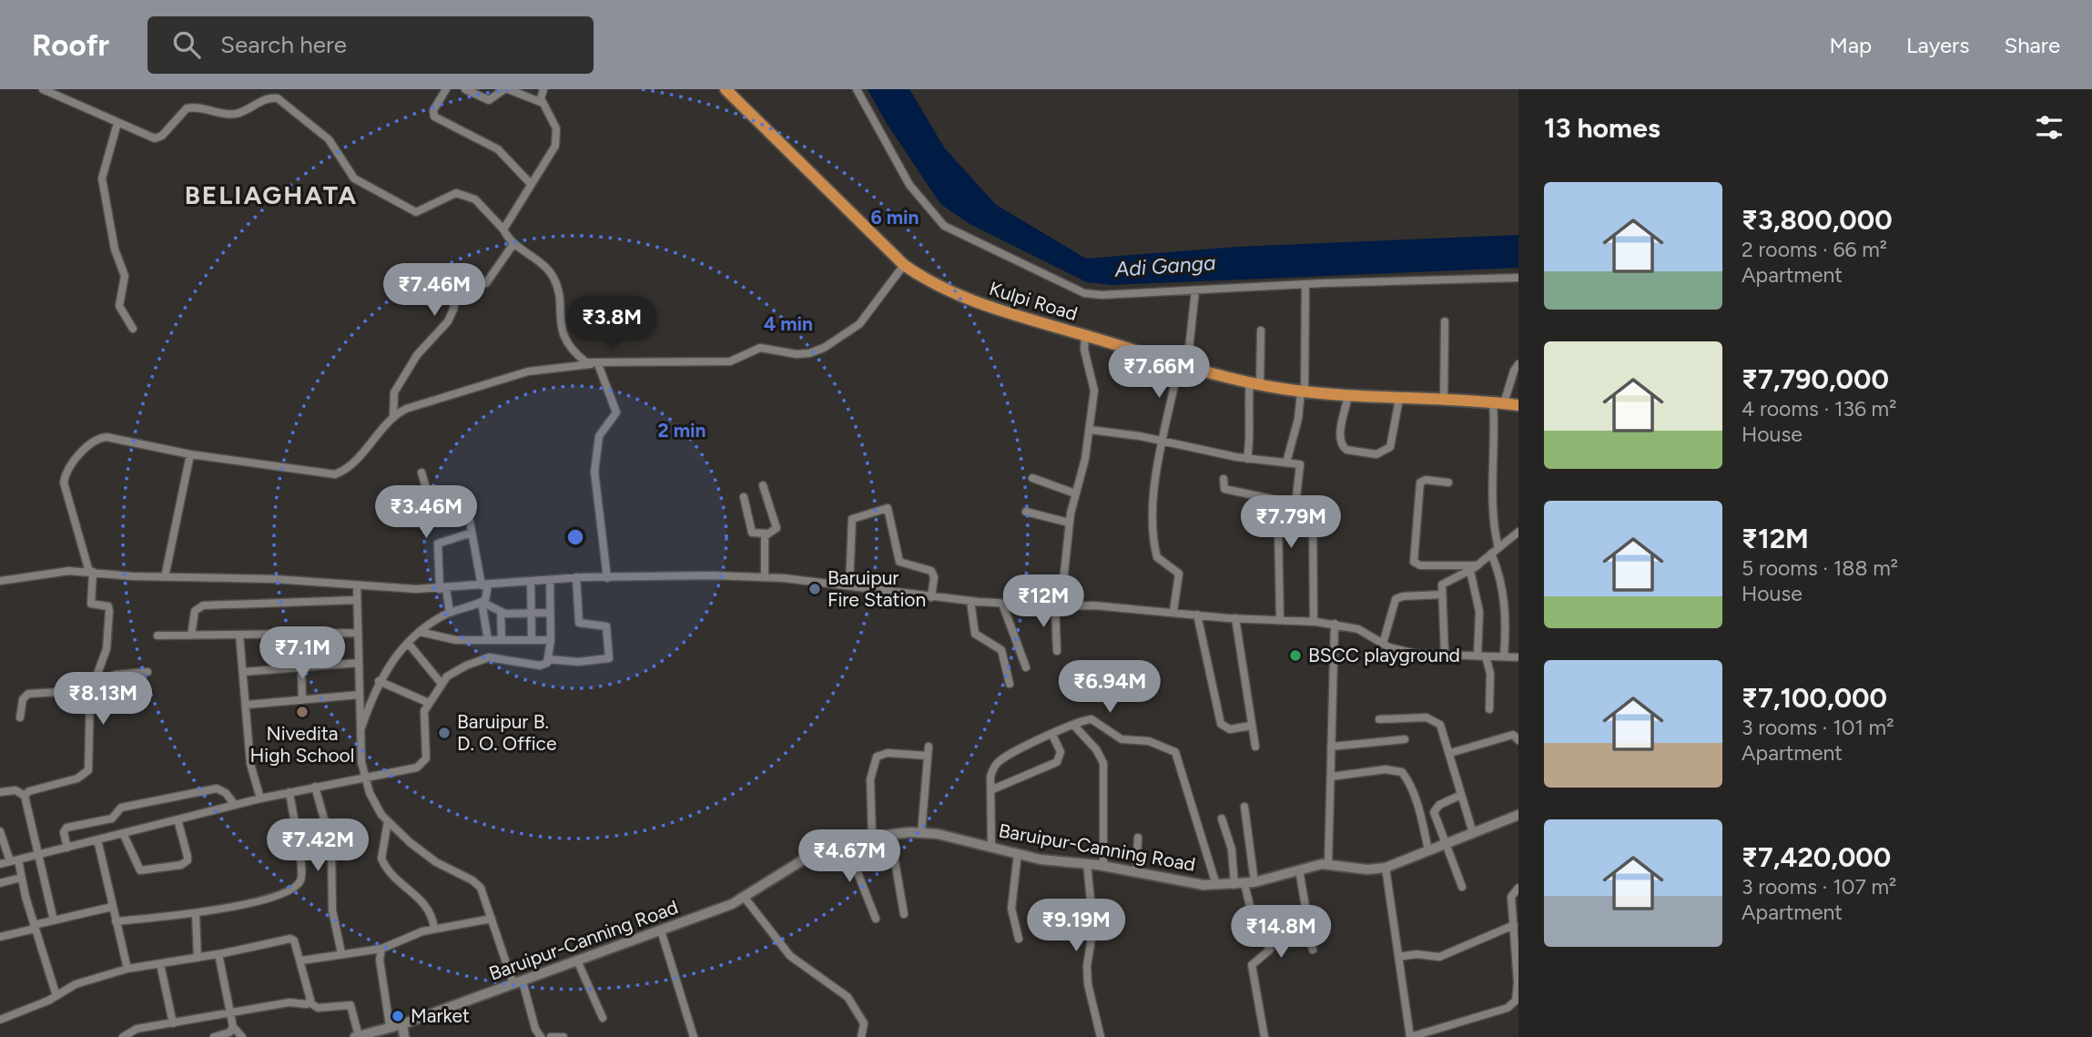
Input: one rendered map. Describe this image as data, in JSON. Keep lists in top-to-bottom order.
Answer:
{
  "streets": {
    "main road": ["Kulpi Road", "Baruipur-Canning Road"]
  },
  "districts": ["BELIAGHATA"],
  "water": ["Adi Ganga"],
  "places": [
    "Baruipur Fire Station",
    "BSCC playground",
    "Nivedita High School",
    "Baruipur B. D. O. Office",
    "Market"
  ],
  "page": {
    "header": "Roofr",
    "search": "Search here",
    "nav": ["Map", "Layers", "Share"],
    "heading": "13 homes",
    "list": [
      {
        "name": "₹3,800,000",
        "note": "2 rooms · 66 m² · Apartment"
      },
      {
        "name": "₹7,790,000",
        "note": "4 rooms · 136 m² · House"
      },
      {
        "name": "₹12M",
        "note": "5 rooms · 188 m² · House"
      },
      {
        "name": "₹7,100,000",
        "note": "3 rooms · 101 m² · Apartment"
      },
      {
        "name": "₹7,420,000",
        "note": "3 rooms · 107 m² · Apartment"
      }
    ],
    "price": [
      "₹7.46M",
      "₹3.8M",
      "₹7.66M",
      "₹3.46M",
      "₹7.79M",
      "₹12M",
      "₹7.1M",
      "₹6.94M",
      "₹8.13M",
      "₹7.42M",
      "₹4.67M",
      "₹9.19M",
      "₹14.8M"
    ]
  },
  "rings": ["6 min", "4 min", "2 min"]
}
